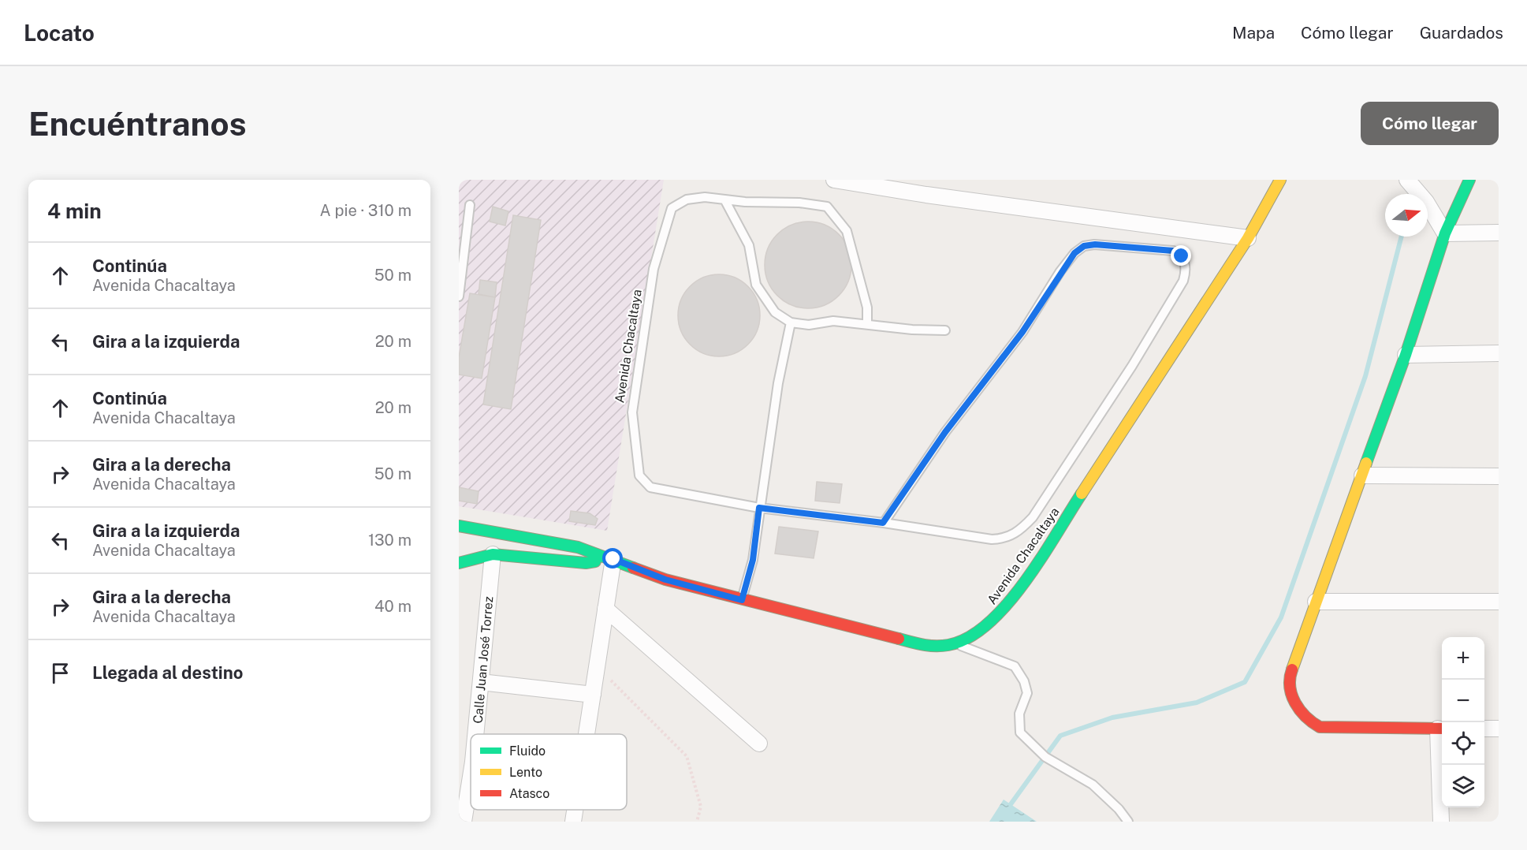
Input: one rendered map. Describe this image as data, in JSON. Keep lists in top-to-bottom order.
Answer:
{
  "streets": {
    "street": ["Avenida Chacaltaya", "Calle Juan José Torrez"]
  },
  "crossings": [
    ["Avenida Chacaltaya", "Calle Juan José Torrez"]
  ],
  "legend": ["Fluido", "Lento", "Atasco"],
  "north": "right",
  "page": {
    "header": "Locato",
    "nav": ["Mapa", "Cómo llegar", "Guardados"],
    "buttons": "Cómo llegar",
    "title": "Encuéntranos",
    "heading": ["4 min", "A pie · 310 m"],
    "list": [
      ["Continúa", "Avenida Chacaltaya", "50 m"],
      ["Gira a la izquierda", "20 m"],
      ["Continúa", "Avenida Chacaltaya", "20 m"],
      ["Gira a la derecha", "Avenida Chacaltaya", "50 m"],
      ["Gira a la izquierda", "Avenida Chacaltaya", "130 m"],
      ["Gira a la derecha", "Avenida Chacaltaya", "40 m"],
      "Llegada al destino"
    ],
    "map_buttons": ["+", "−"]
  }
}
